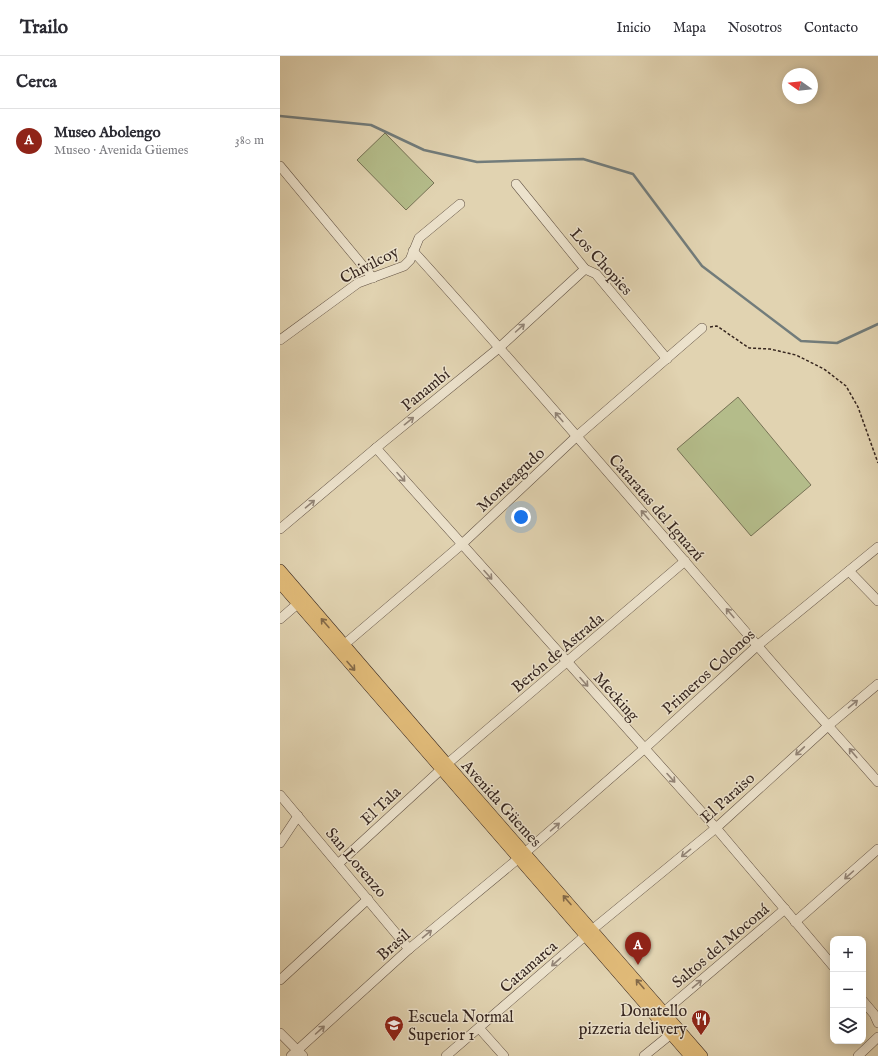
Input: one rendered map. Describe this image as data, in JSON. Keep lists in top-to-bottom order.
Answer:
{
  "streets": {
    "main road": ["Avenida Güemes"],
    "street": [
      "Los Chopies",
      "Chivilcoy",
      "Panambí",
      "Monteagudo",
      "Cataratas del Iguazú",
      "Berón de Astrada",
      "Primeros Colonos",
      "Mecking",
      "El Paraiso",
      "El Tala",
      "San Lorenzo",
      "Brasil",
      "Saltos del Moconá",
      "Catamarca"
    ]
  },
  "crossings": [
    ["Los Chopies", "Panambí"],
    ["Los Chopies", "Monteagudo"],
    ["Chivilcoy", "Cataratas del Iguazú"],
    ["Panambí", "Cataratas del Iguazú"],
    ["Panambí", "Mecking"],
    ["Monteagudo", "Cataratas del Iguazú"],
    ["Monteagudo", "Mecking"],
    ["Monteagudo", "Avenida Güemes"],
    ["Cataratas del Iguazú", "Berón de Astrada"],
    ["Cataratas del Iguazú", "Primeros Colonos"],
    ["Cataratas del Iguazú", "El Paraiso"],
    ["Berón de Astrada", "Mecking"],
    ["Berón de Astrada", "Avenida Güemes"],
    ["Berón de Astrada", "El Tala"],
    ["Primeros Colonos", "Mecking"],
    ["Primeros Colonos", "Avenida Güemes"],
    ["Primeros Colonos", "Brasil"],
    ["Mecking", "El Paraiso"],
    ["Mecking", "Saltos del Moconá"],
    ["El Paraiso", "Avenida Güemes"],
    ["El Paraiso", "Catamarca"],
    ["Avenida Güemes", "El Tala"],
    ["Avenida Güemes", "Brasil"],
    ["Avenida Güemes", "Saltos del Moconá"],
    ["Avenida Güemes", "Catamarca"],
    ["El Tala", "San Lorenzo"],
    ["San Lorenzo", "Brasil"]
  ],
  "one_way": [
    "Panambí",
    "Cataratas del Iguazú",
    "Mecking",
    "Saltos del Moconá",
    "Catamarca"
  ],
  "places": {
    "restaurant": ["Donatello pizzeria delivery"],
    "school or university": ["Escuela Normal Superior 1"]
  },
  "north": "left",
  "page": {
    "header": "Trailo",
    "nav": [
      "Inicio",
      "Mapa",
      "Nosotros",
      "Contacto"
    ],
    "heading": "Cerca",
    "list": [
      {
        "mark": "A",
        "name": "Museo Abolengo",
        "note": "Museo · Avenida Güemes",
        "value": "380 m"
      }
    ],
    "pins": "A",
    "map_buttons": ["+", "−"]
  }
}
